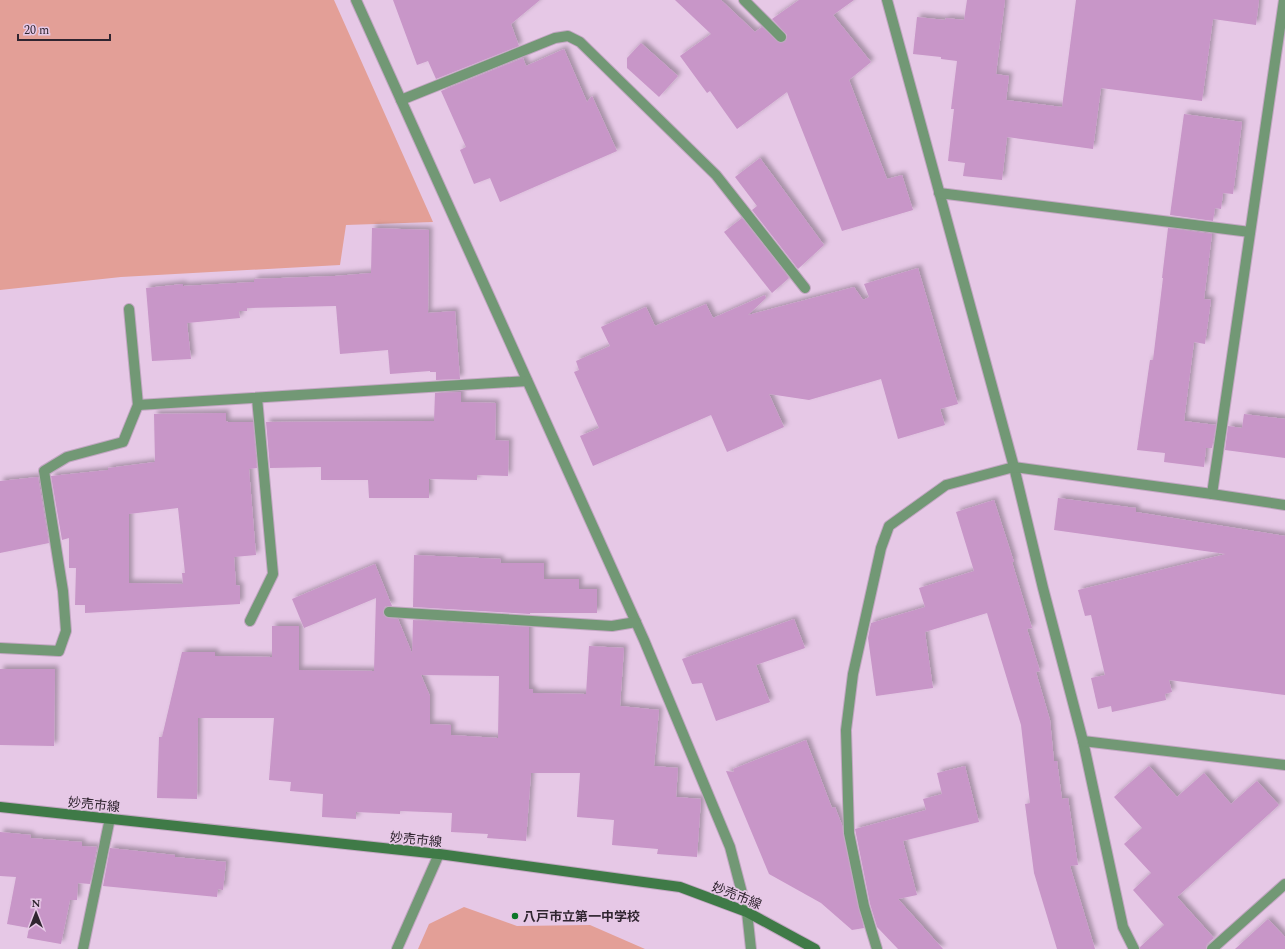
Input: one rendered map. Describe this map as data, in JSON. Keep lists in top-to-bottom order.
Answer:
{
  "streets": {
    "main road": ["妙売市線"]
  },
  "places": ["八戸市立第一中学校"],
  "scale_bar": "20 m",
  "north": "top"
}
